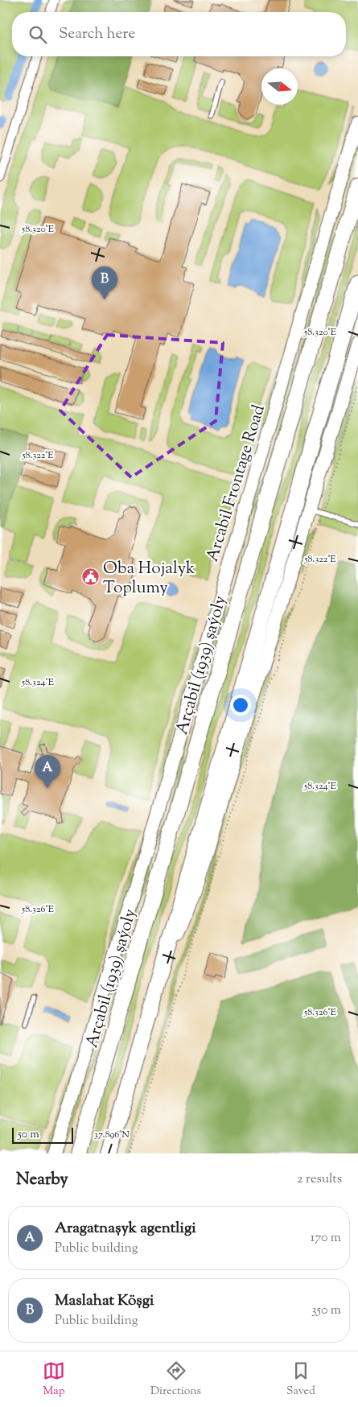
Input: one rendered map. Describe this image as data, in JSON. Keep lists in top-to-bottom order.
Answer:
{
  "streets": {
    "main road": ["Arçabil (1939) şaýoly"],
    "street": ["Arcabil Frontage Road"]
  },
  "places": {
    "public building": ["Oba Hojalyk Toplumy"]
  },
  "scale_bar": "50 m",
  "north": "right",
  "page": {
    "search": "Search here",
    "pins": ["B", "A"],
    "scale": "50 m",
    "heading": ["Nearby", "2 results"],
    "list": [
      {
        "mark": "A",
        "name": "Aragatnaşyk agentligi",
        "note": "Public building",
        "value": "170 m"
      },
      {
        "mark": "B",
        "name": "Maslahat Köşgi",
        "note": "Public building",
        "value": "350 m"
      }
    ],
    "nav": ["Map", "Directions", "Saved"]
  },
  "coordinates": [
    "58.320°E",
    "58.322°E",
    "58.324°E",
    "58.326°E",
    "37.896°N"
  ]
}
